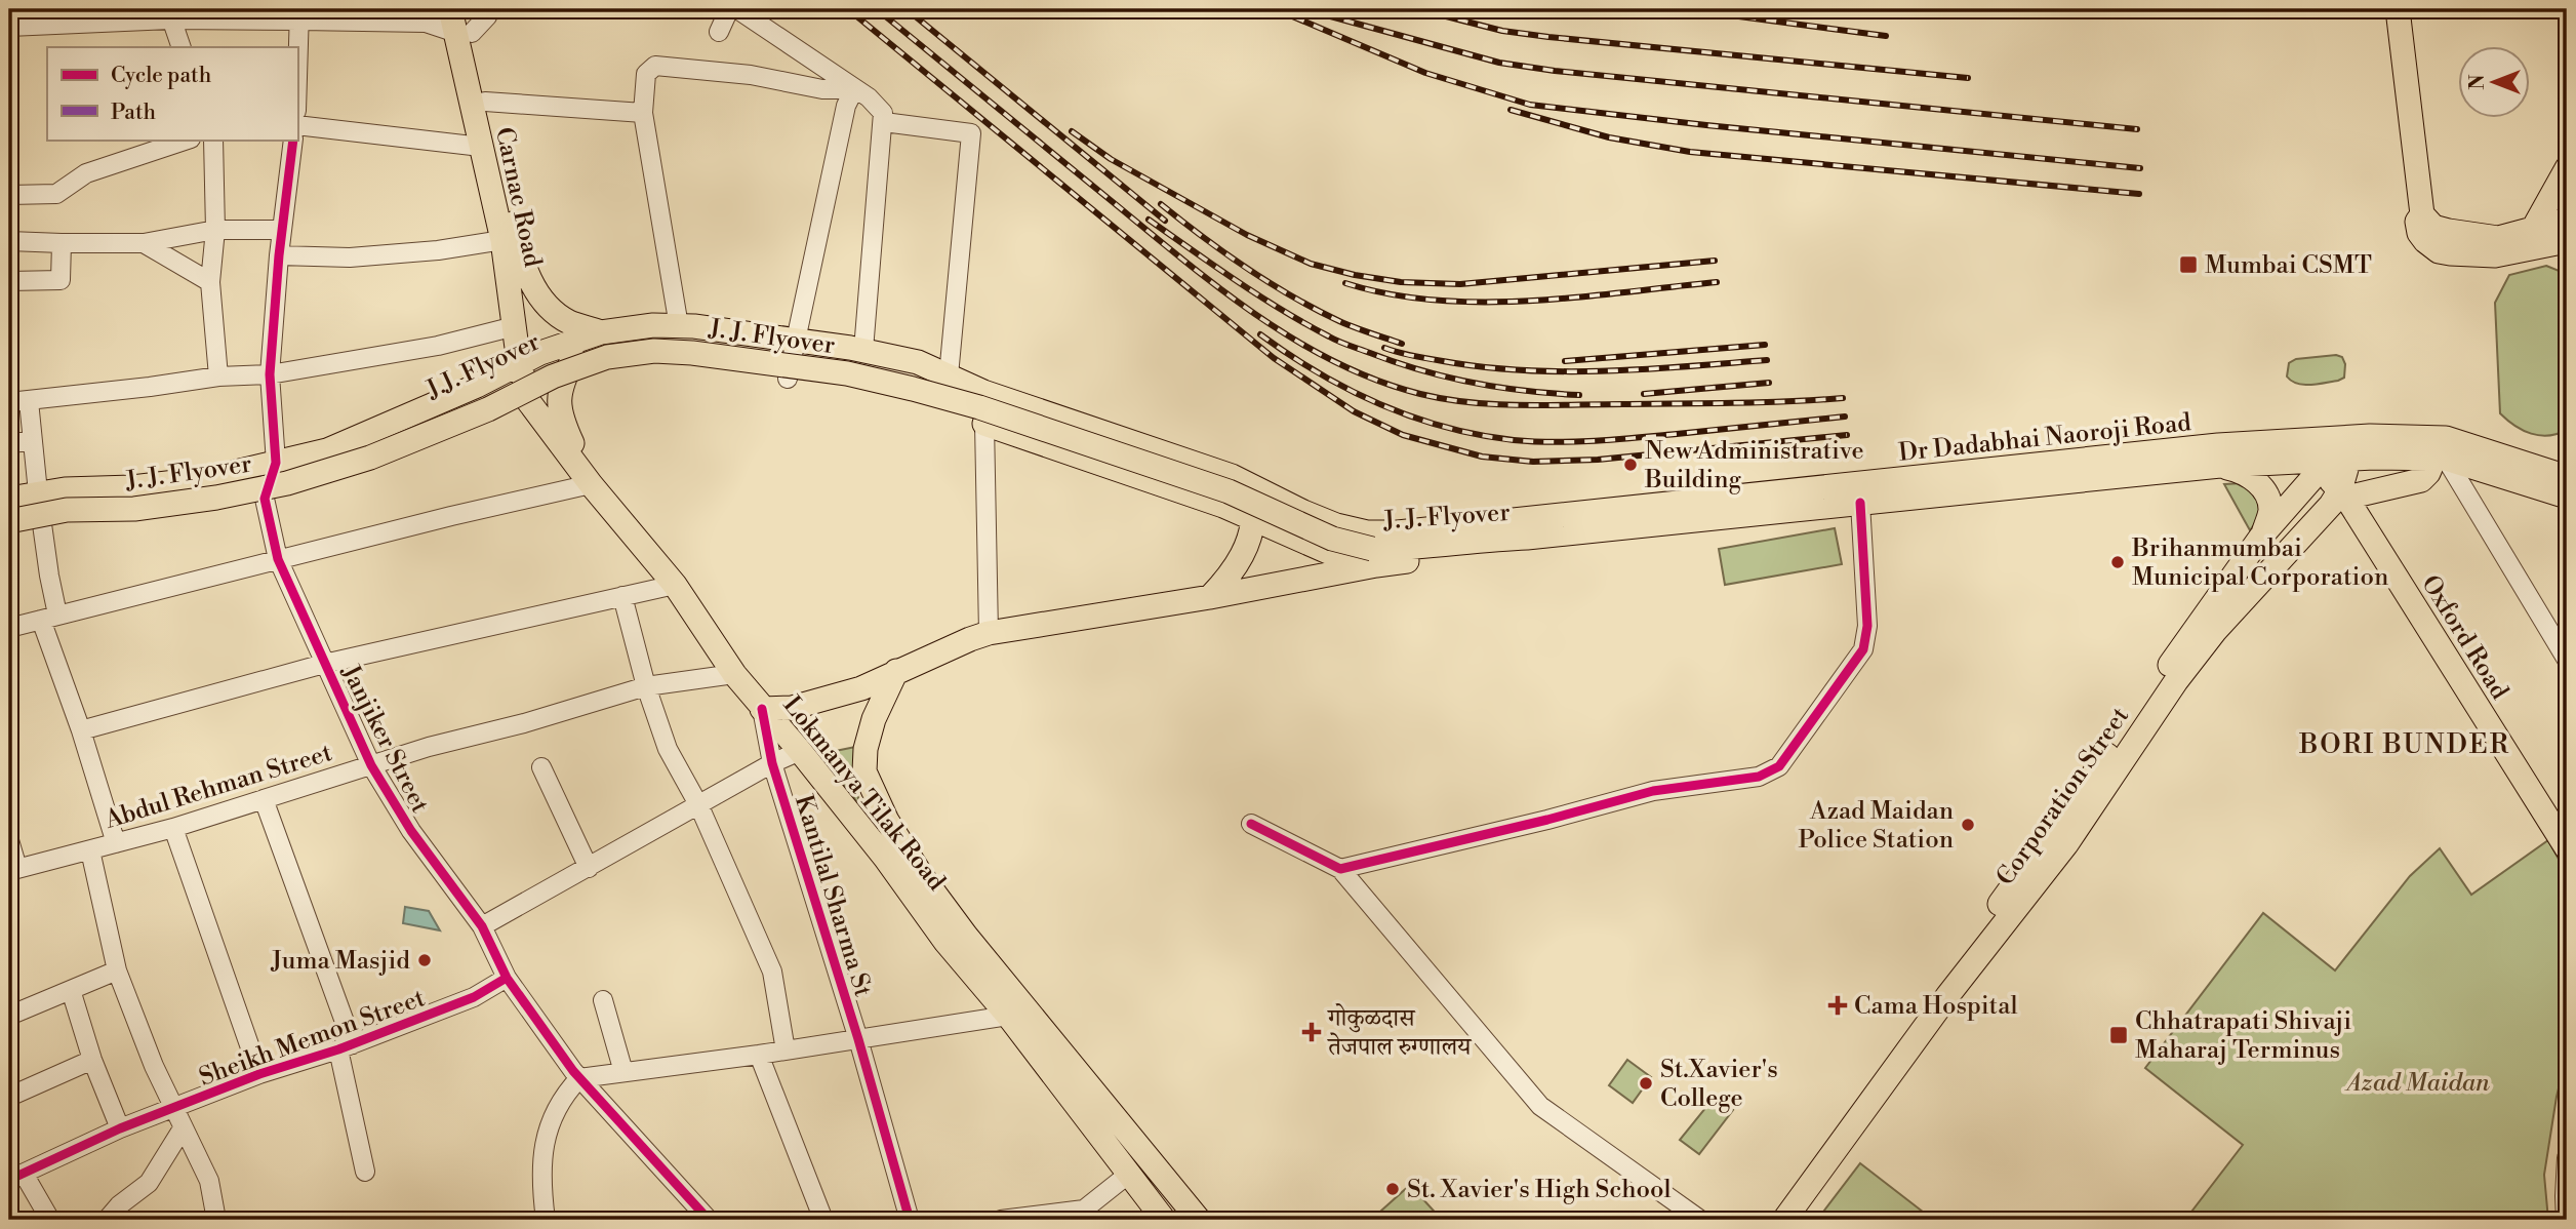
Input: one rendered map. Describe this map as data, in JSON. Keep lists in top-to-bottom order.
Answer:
{
  "streets": {
    "main road": [
      "Carnac Road",
      "J. J. Flyover",
      "J.J. Flyover",
      "Dr Dadabhai Naoroji Road",
      "Oxford Road",
      "Lokmanya Tilak Road",
      "Corporation Street"
    ],
    "street": [
      "Janjiker Street",
      "Abdul Rehman Street",
      "Kantilal Sharma St",
      "Sheikh Memon Street"
    ]
  },
  "crossings": [
    ["Carnac Road", "Lokmanya Tilak Road"],
    ["J. J. Flyover", "Dr Dadabhai Naoroji Road"],
    ["Dr Dadabhai Naoroji Road", "Corporation Street"],
    ["Oxford Road", "Corporation Street"],
    ["Janjiker Street", "Abdul Rehman Street"],
    ["Janjiker Street", "Sheikh Memon Street"],
    ["Abdul Rehman Street", "Lokmanya Tilak Road"],
    ["Lokmanya Tilak Road", "Kantilal Sharma St"]
  ],
  "districts": ["BORI BUNDER"],
  "parks": ["Azad Maidan"],
  "places": {
    "transit": ["Mumbai CSMT", "Chhatrapati Shivaji Maharaj Terminus"],
    "other": [
      "New Administrative Building",
      "Brihanmumbai Municipal Corporation",
      "Azad Maidan Police Station",
      "Juma Masjid",
      "St.Xavier's College",
      "St. Xavier's High School"
    ],
    "health": ["Cama Hospital", "गोकुळदास तेजपाल रुग्णालय"]
  },
  "legend": ["Cycle path", "Path"],
  "north": "left"
}
